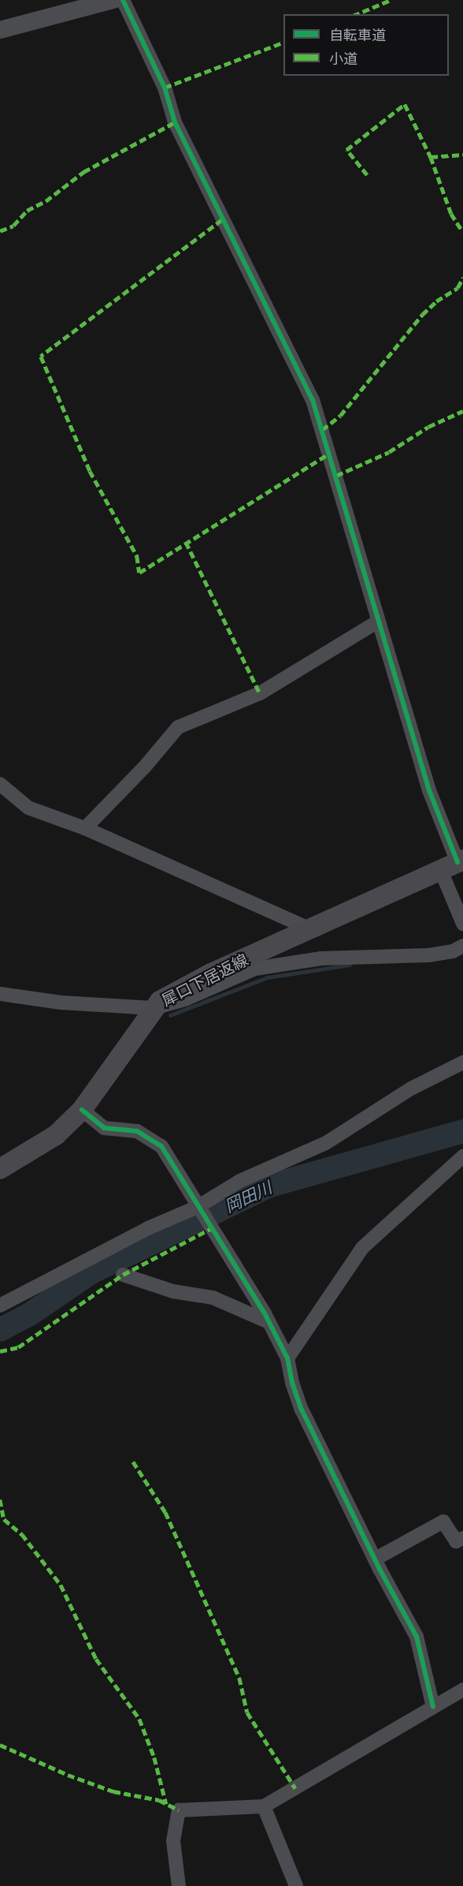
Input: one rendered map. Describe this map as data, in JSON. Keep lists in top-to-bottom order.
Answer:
{
  "streets": {
    "main road": ["犀口下居返線"]
  },
  "water": ["岡田川"],
  "legend": ["自転車道", "小道"]
}
